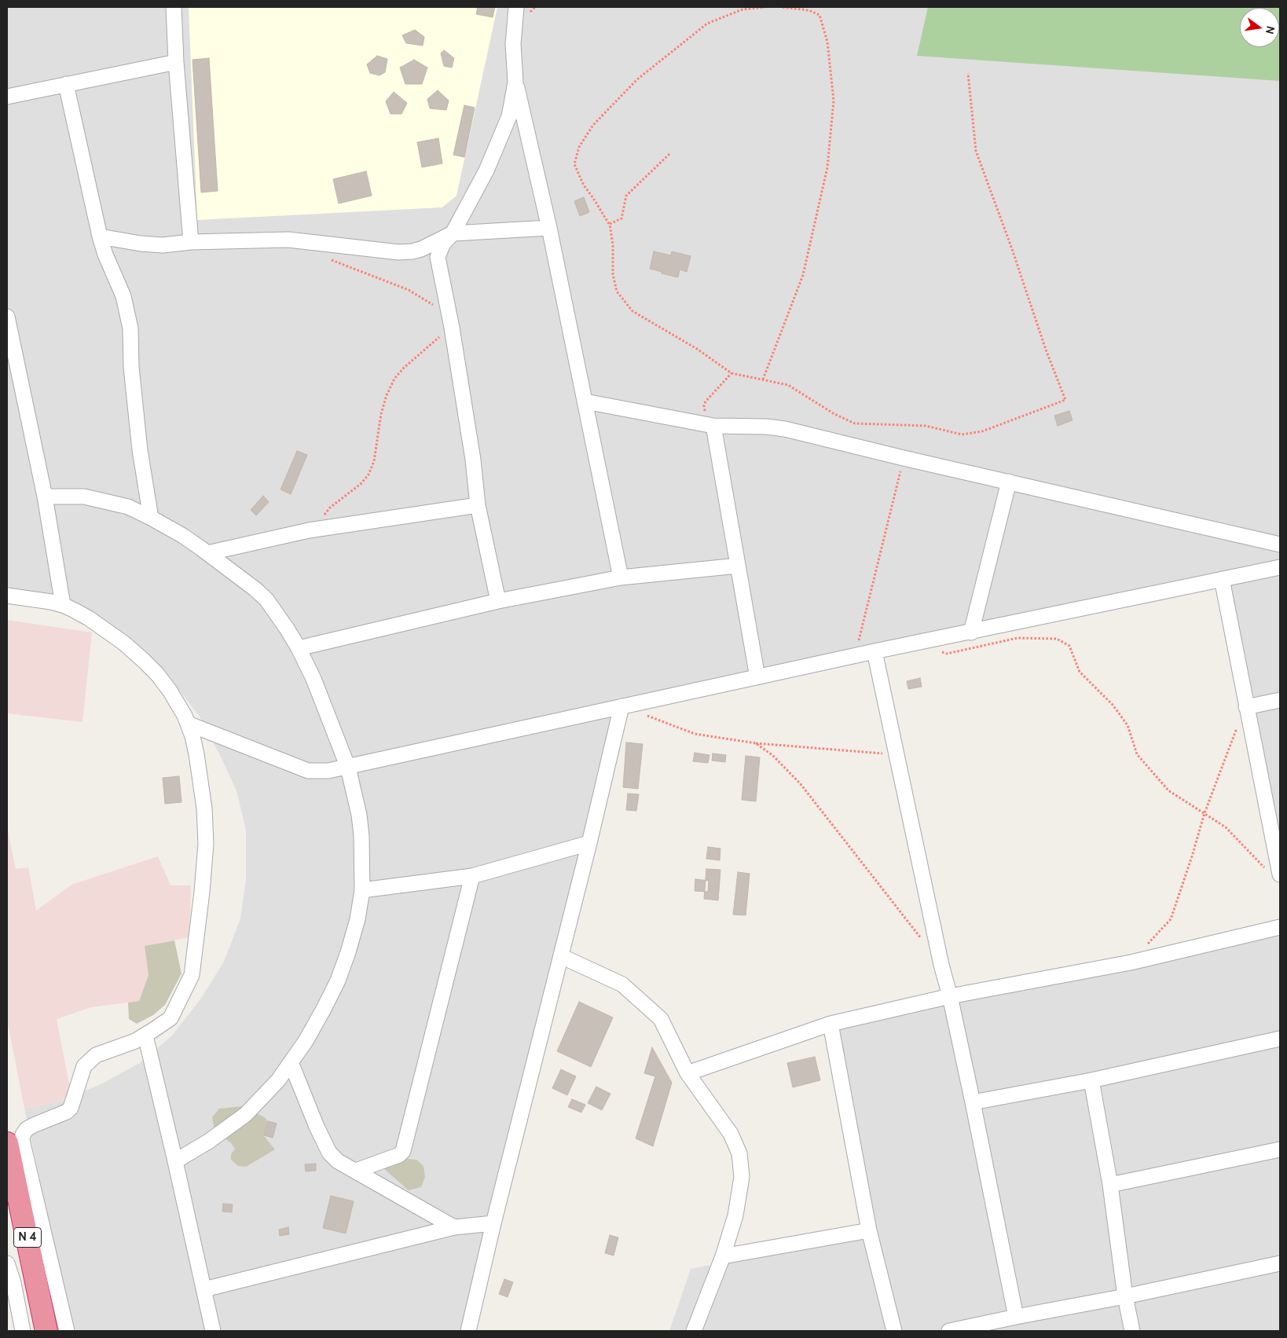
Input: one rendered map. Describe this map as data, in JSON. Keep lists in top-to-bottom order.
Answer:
{
  "streets": {
    "highway": ["N 4"]
  },
  "north": "right"
}
